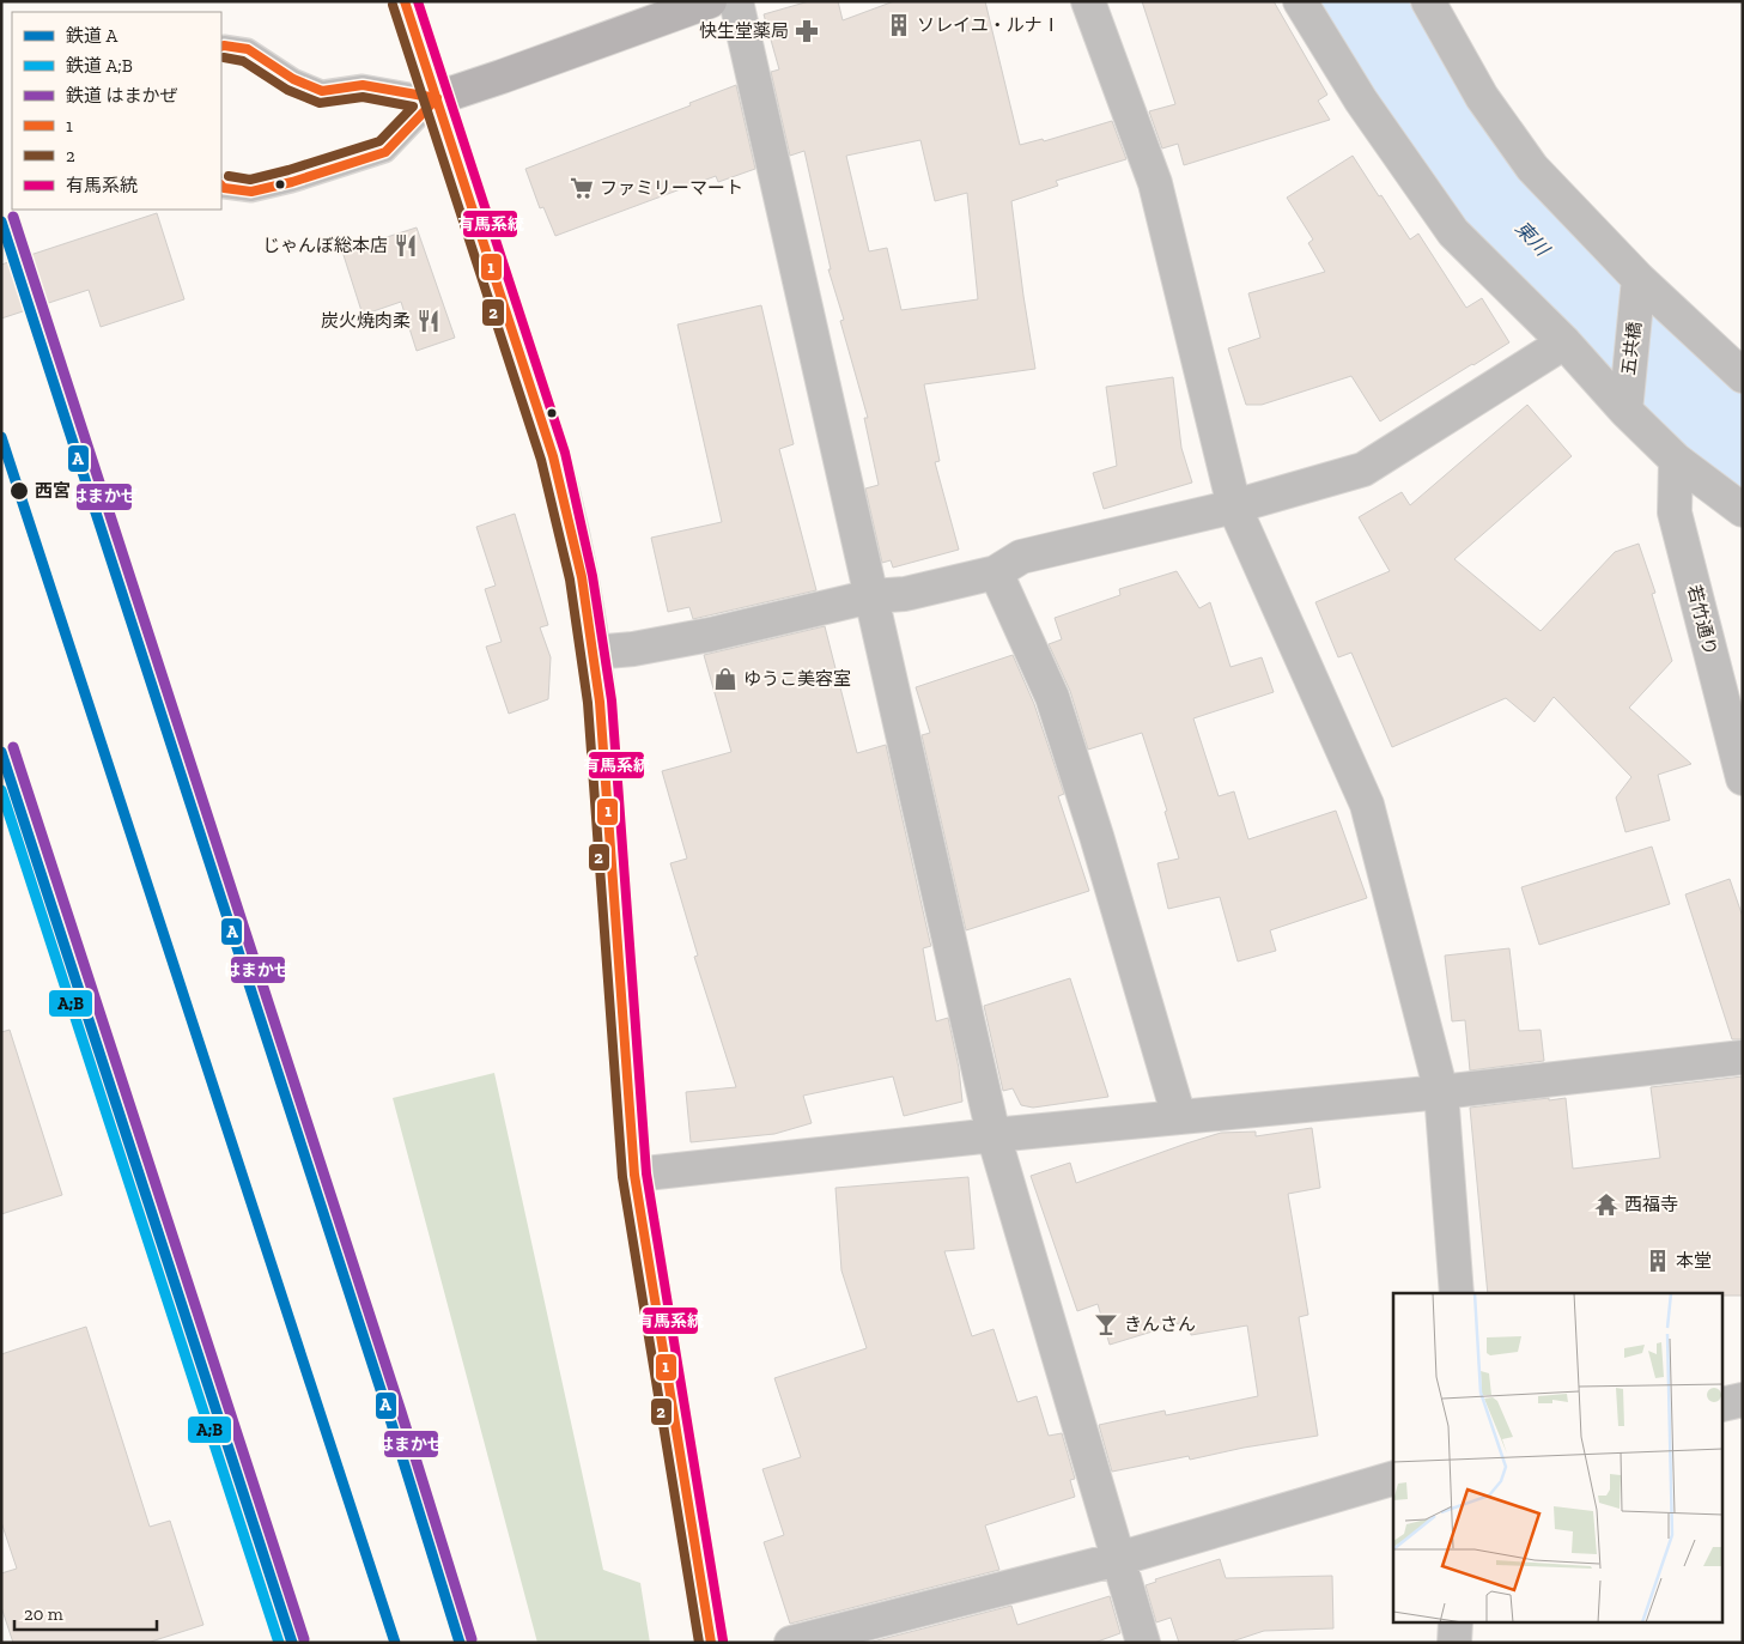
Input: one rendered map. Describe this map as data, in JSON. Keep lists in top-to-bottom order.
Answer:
{
  "streets": {
    "street": ["五共橋", "若竹通り"]
  },
  "water": ["東川"],
  "places": {
    "building": ["ソレイユ・ルナⅠ", "本堂"],
    "pharmacy": ["快生堂薬局"],
    "supermarket": ["ファミリーマート"],
    "restaurant": ["じゃんぼ総本店", "炭火焼肉柔"],
    "other": ["西宮"],
    "shop": ["ゆうこ美容室"],
    "temple": ["西福寺"],
    "bar": ["きんさん"]
  },
  "lines": [
    "transit line 1",
    "transit line 有馬系統",
    "transit line 2",
    "rail line はまかぜ",
    "rail line A",
    "rail line A;B"
  ],
  "legend": [
    "鉄道 A",
    "鉄道 A;B",
    "鉄道 はまかぜ",
    "1",
    "2",
    "有馬系統"
  ],
  "scale_bar": "20 m"
}
